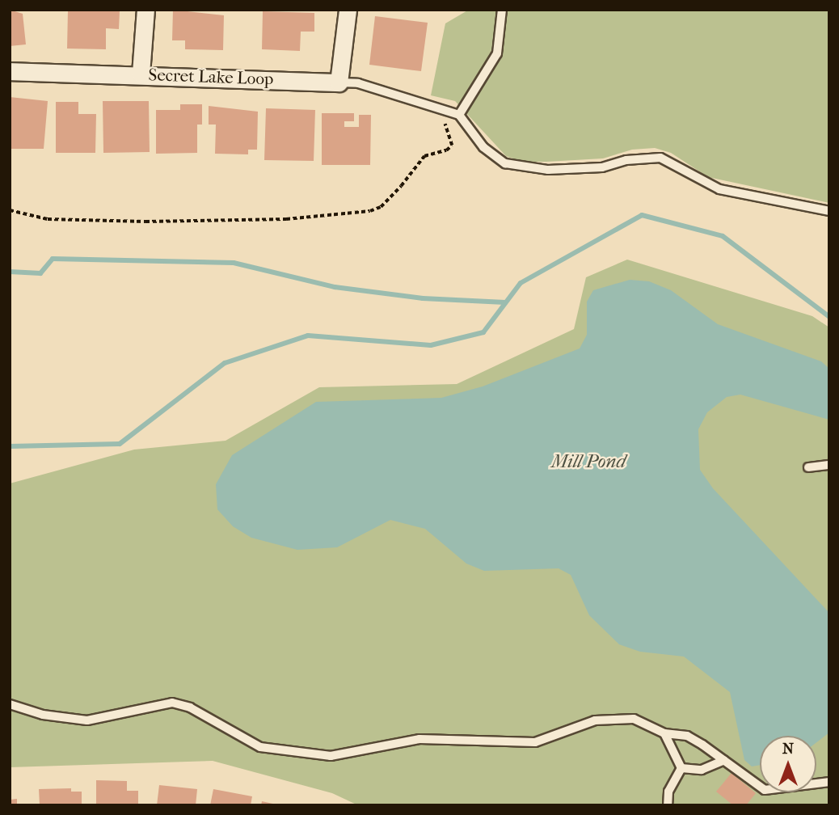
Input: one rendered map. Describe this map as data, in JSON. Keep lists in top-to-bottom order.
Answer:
{
  "streets": {
    "street": ["Secret Lake Loop"]
  },
  "water": ["Mill Pond"],
  "north": "top"
}
